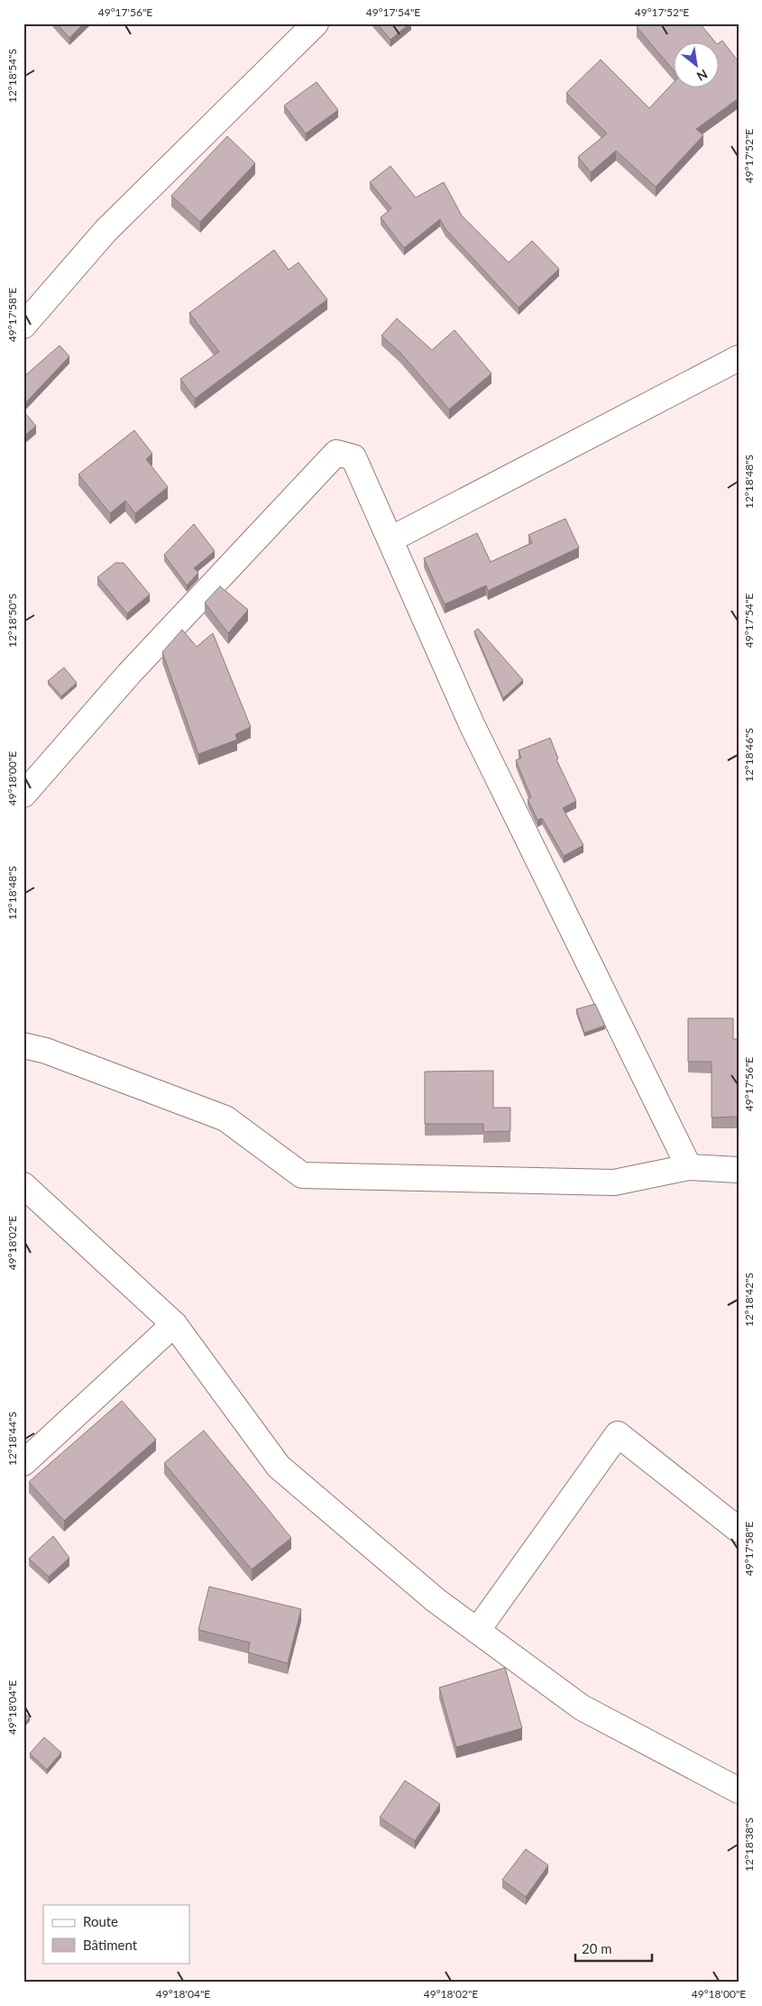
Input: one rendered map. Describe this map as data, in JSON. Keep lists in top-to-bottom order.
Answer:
{
  "legend": ["Route", "Bâtiment"],
  "scale_bar": "20 m",
  "north": "bottom right",
  "coordinates": [
    "49°17'56\"E",
    "49°17'54\"E",
    "49°17'52\"E",
    "12°18'54\"S",
    "49°17'58\"E",
    "12°18'48\"S",
    "12°18'50\"S",
    "12°18'46\"S",
    "49°18'00\"E",
    "49°18'02\"E",
    "12°18'42\"S",
    "12°18'44\"S",
    "49°18'04\"E",
    "12°18'38\"S"
  ]
}
